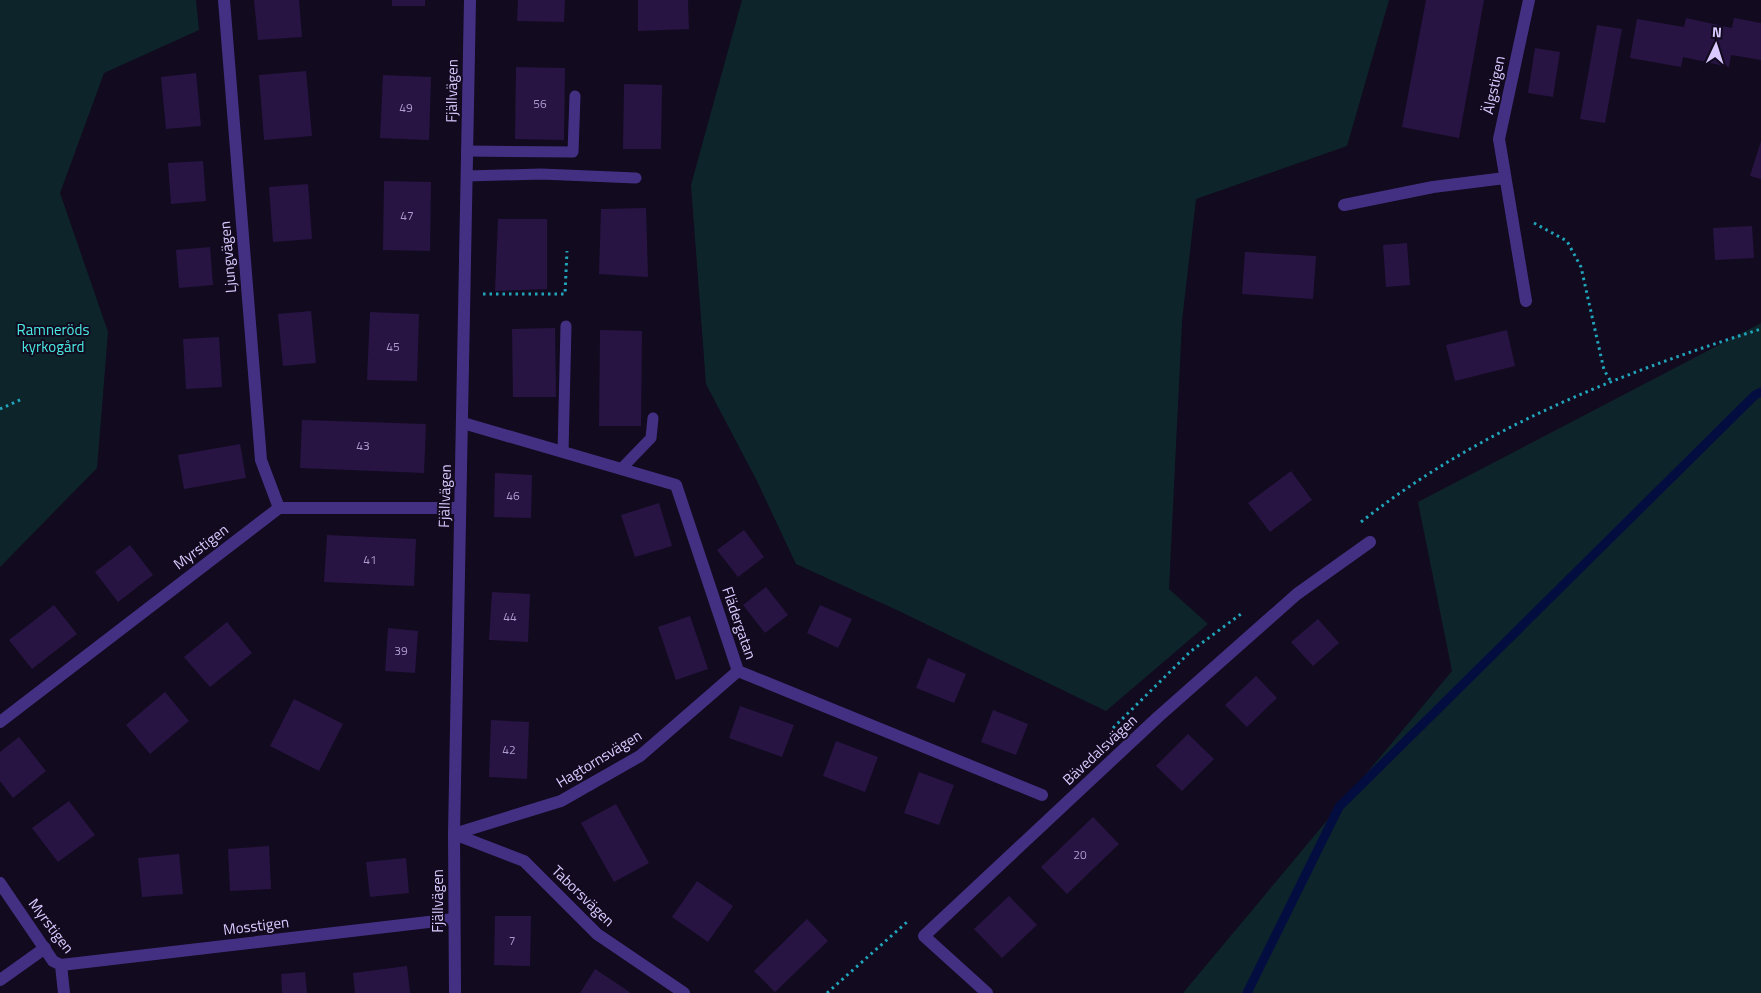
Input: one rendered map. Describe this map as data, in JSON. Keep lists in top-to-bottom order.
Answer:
{
  "streets": {
    "street": [
      "Älgstigen",
      "Fjällvägen",
      "Ljungvägen",
      "Myrstigen",
      "Flädergatan",
      "Bävedalsvägen",
      "Hagtornsvägen",
      "Taborsvägen",
      "Mosstigen"
    ]
  },
  "crossings": [
    ["Fjällvägen", "Flädergatan"],
    ["Fjällvägen", "Hagtornsvägen"],
    ["Fjällvägen", "Taborsvägen"],
    ["Fjällvägen", "Mosstigen"],
    ["Ljungvägen", "Myrstigen"],
    ["Myrstigen", "Mosstigen"],
    ["Flädergatan", "Hagtornsvägen"],
    ["Hagtornsvägen", "Taborsvägen"]
  ],
  "parks": ["Ramneröds kyrkogård"],
  "house_numbers": [
    "56",
    "49",
    "47",
    "45",
    "43",
    "46",
    "41",
    "44",
    "39",
    "42",
    "20",
    "7"
  ],
  "north": "top"
}
